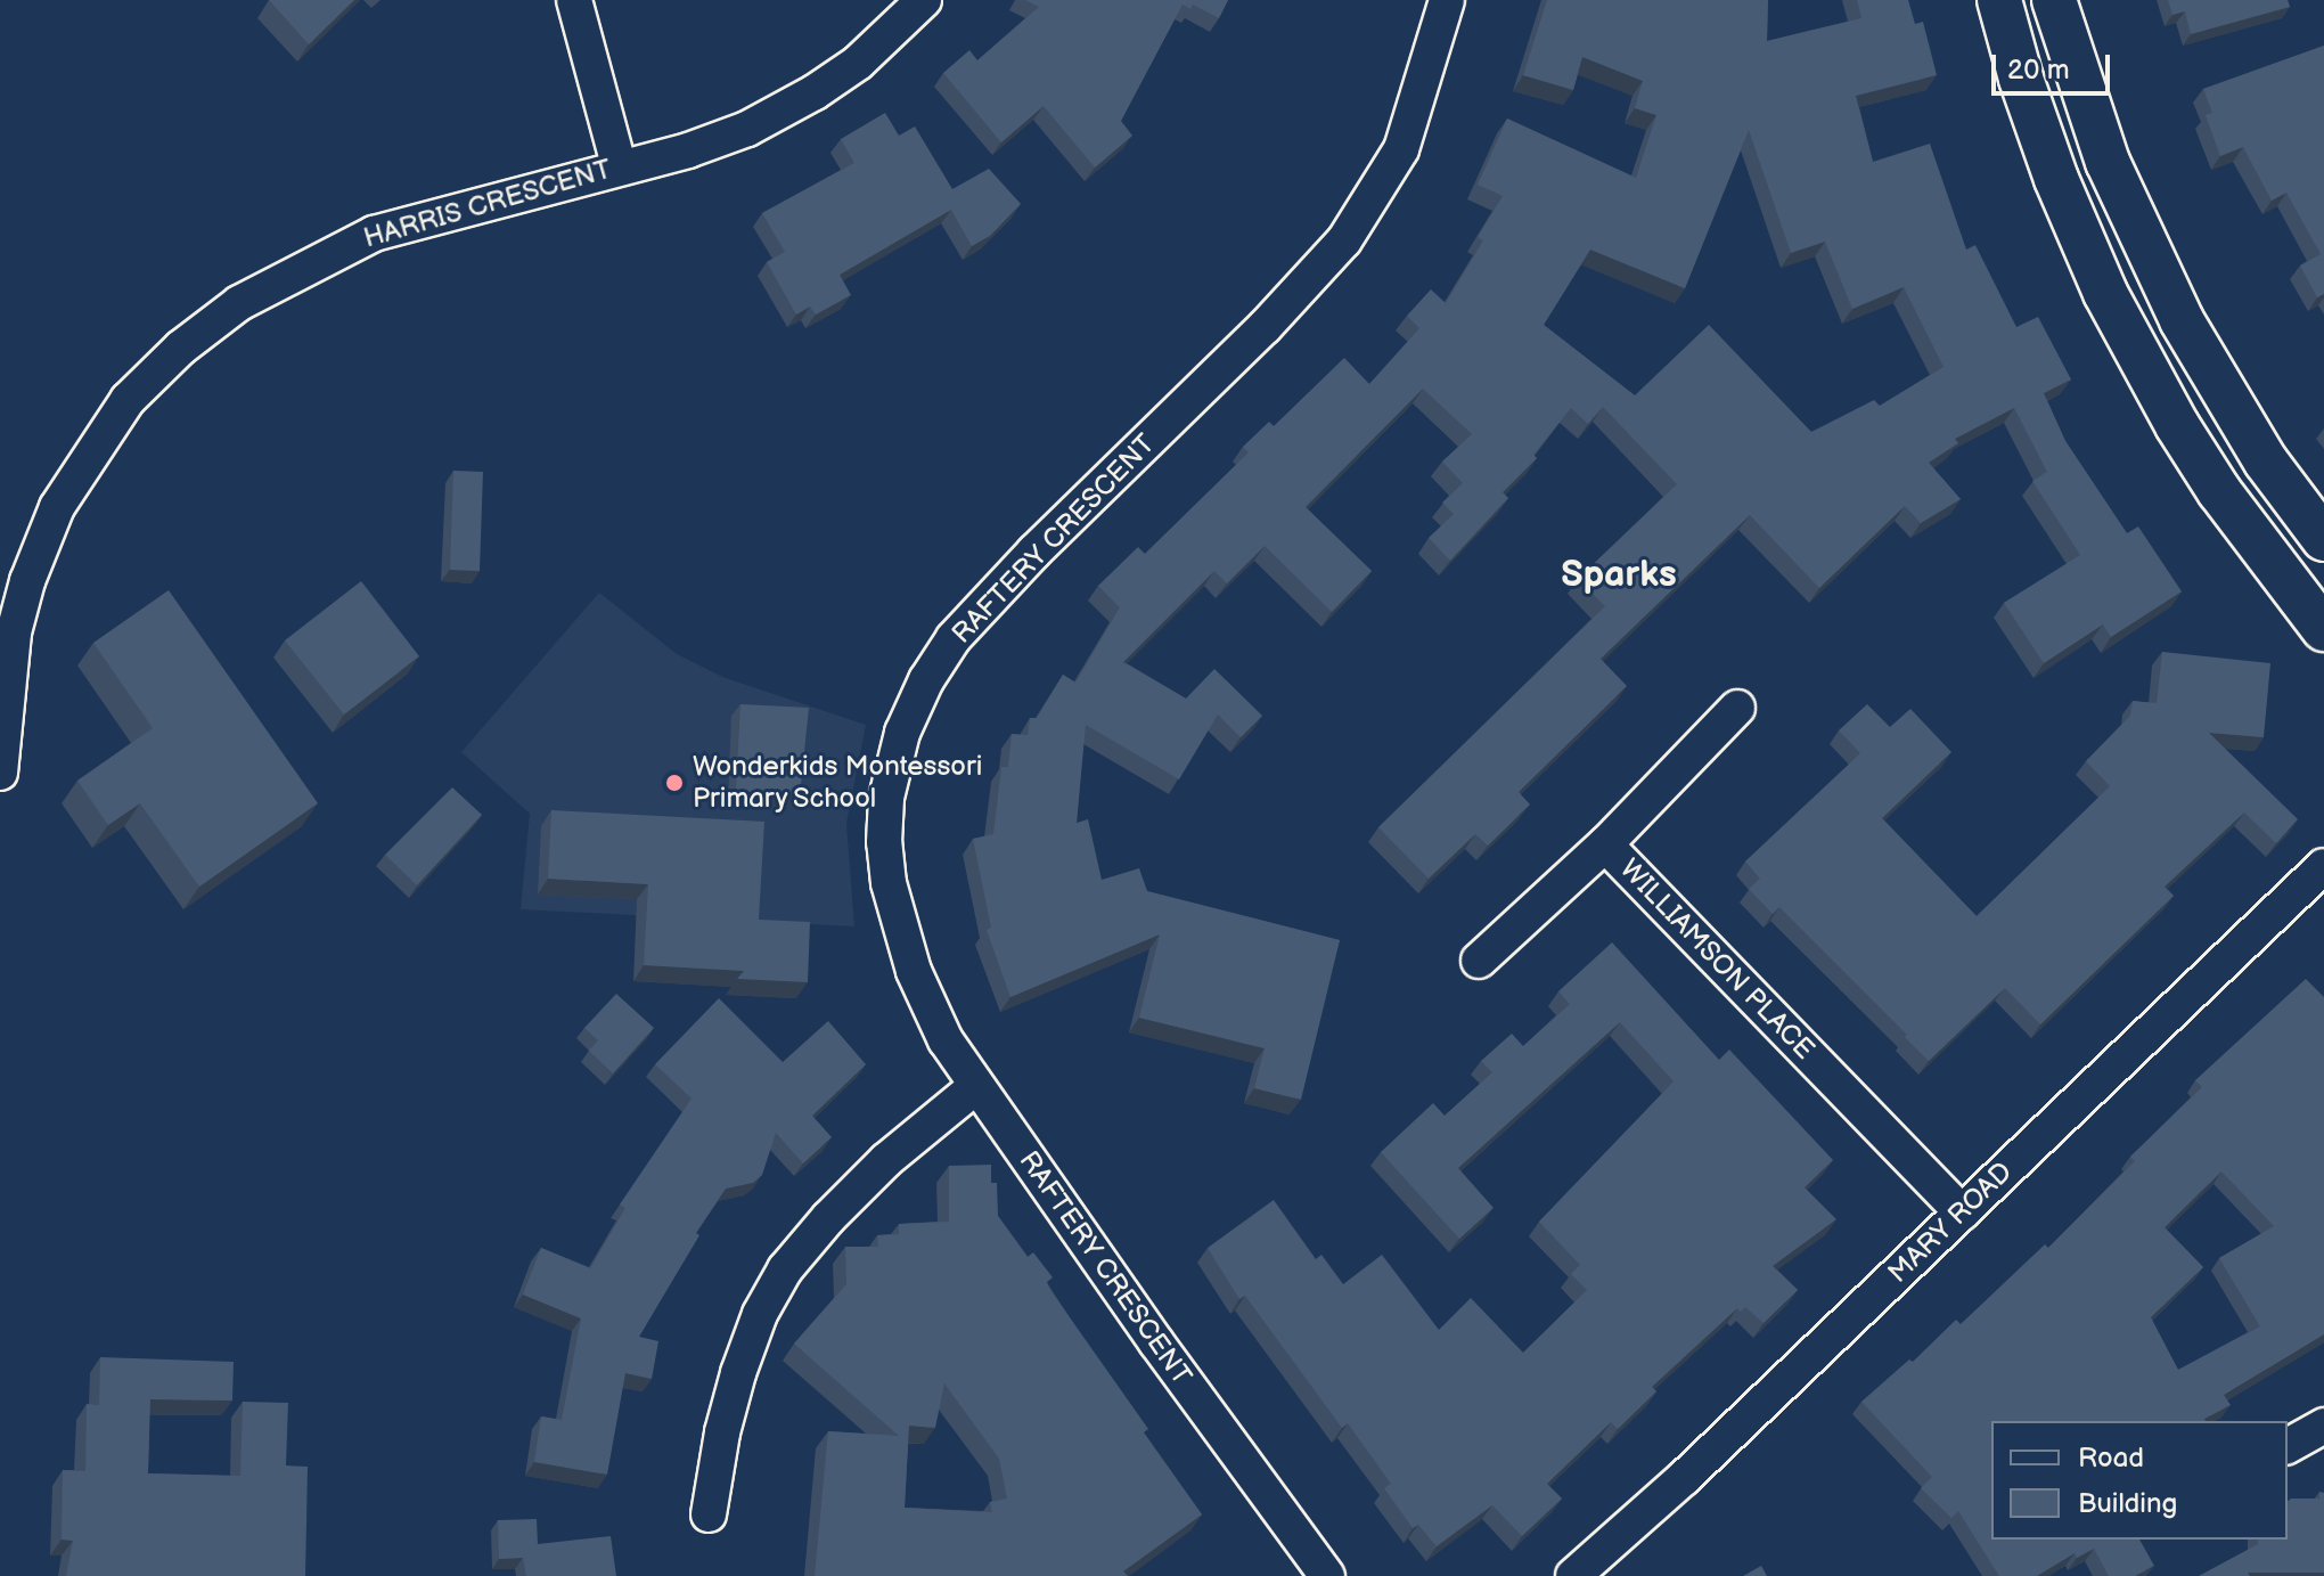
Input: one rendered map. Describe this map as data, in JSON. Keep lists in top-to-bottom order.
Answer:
{
  "streets": {
    "street": [
      "HARRIS CRESCENT",
      "RAFTERY CRESCENT",
      "WILLIAMSON PLACE",
      "MARY ROAD"
    ]
  },
  "crossings": [
    ["WILLIAMSON PLACE", "MARY ROAD"]
  ],
  "districts": ["Sparks"],
  "places": ["Wonderkids Montessori Primary School"],
  "legend": ["Road", "Building"],
  "scale_bar": "20 m"
}
